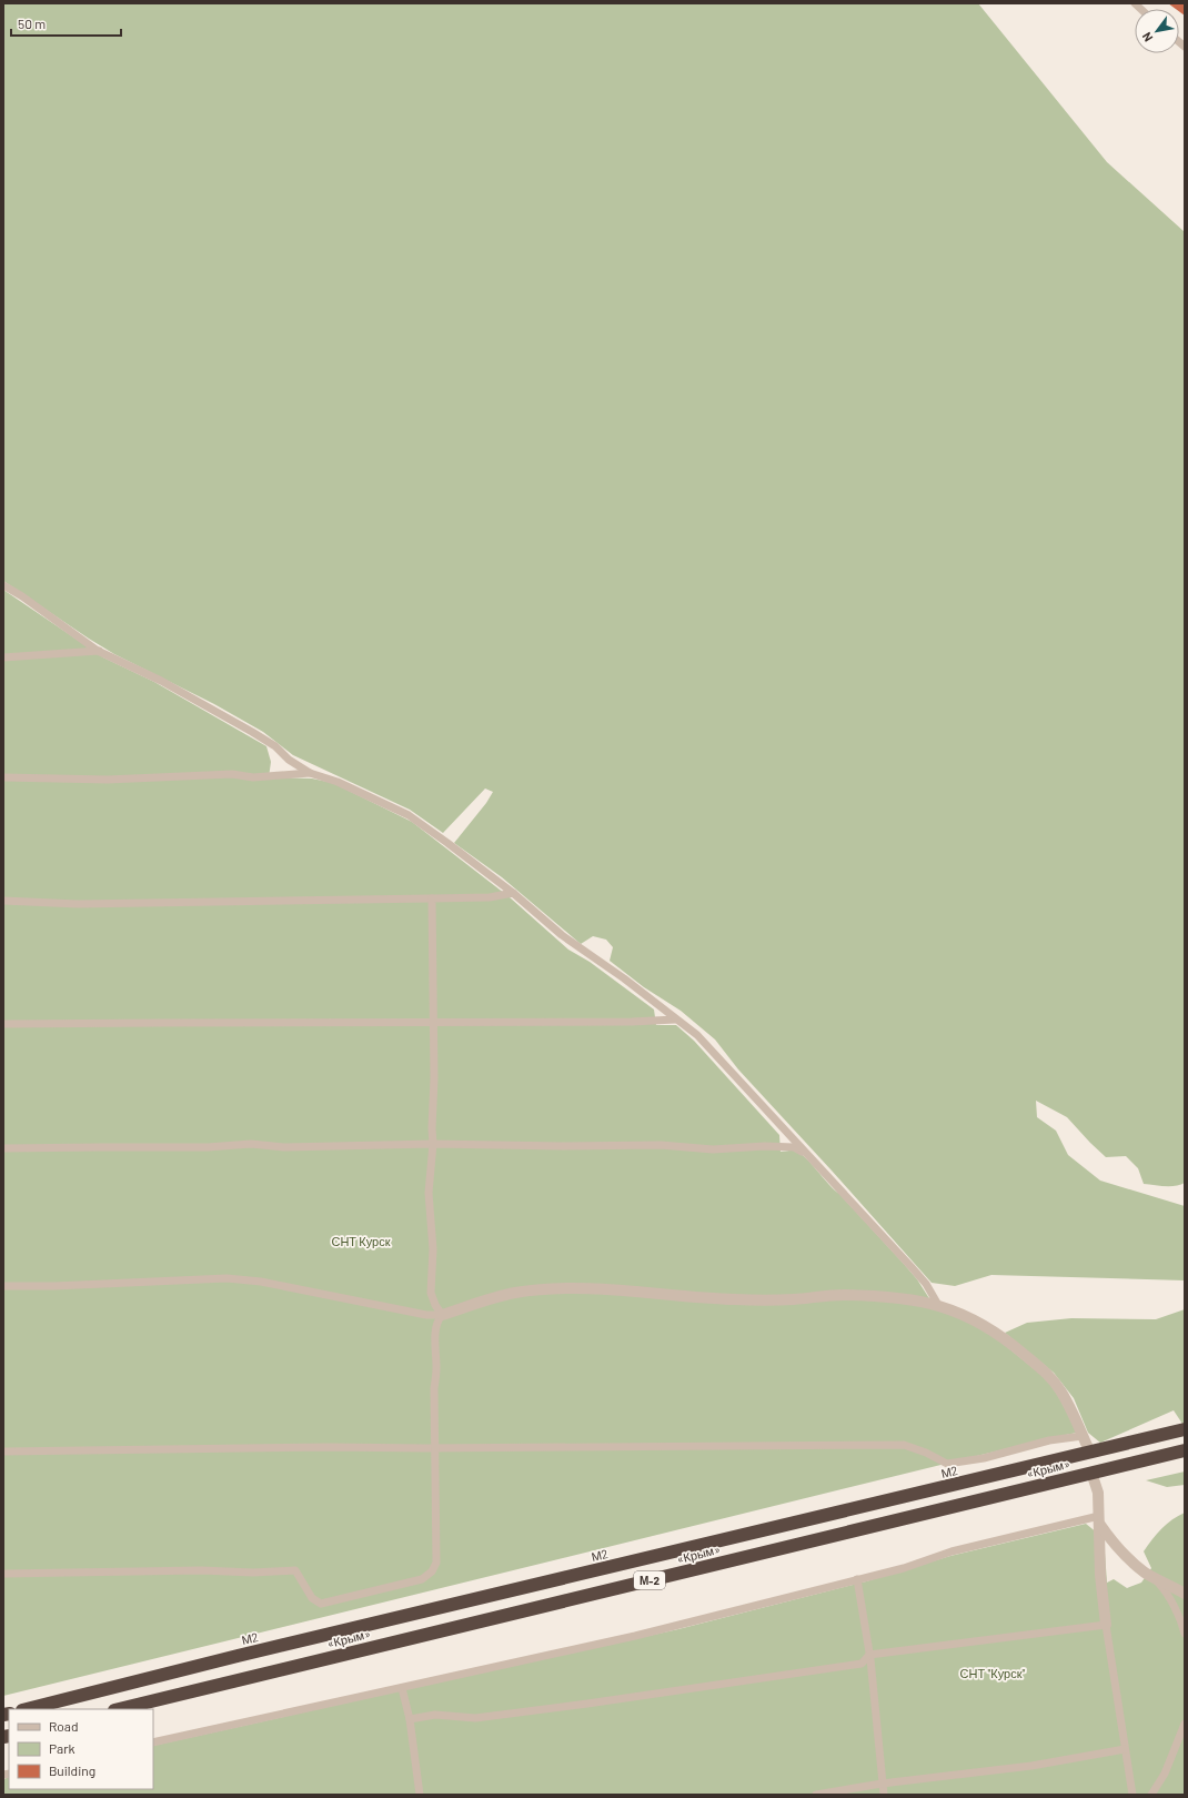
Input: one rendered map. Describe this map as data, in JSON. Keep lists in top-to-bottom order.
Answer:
{
  "streets": {
    "highway": ["«Крым»", "М2", "М-2"]
  },
  "parks": ["СНТ Курск", "СНТ \"Курск\""],
  "legend": ["Road", "Park", "Building"],
  "scale_bar": "50 m",
  "north": "bottom left"
}
